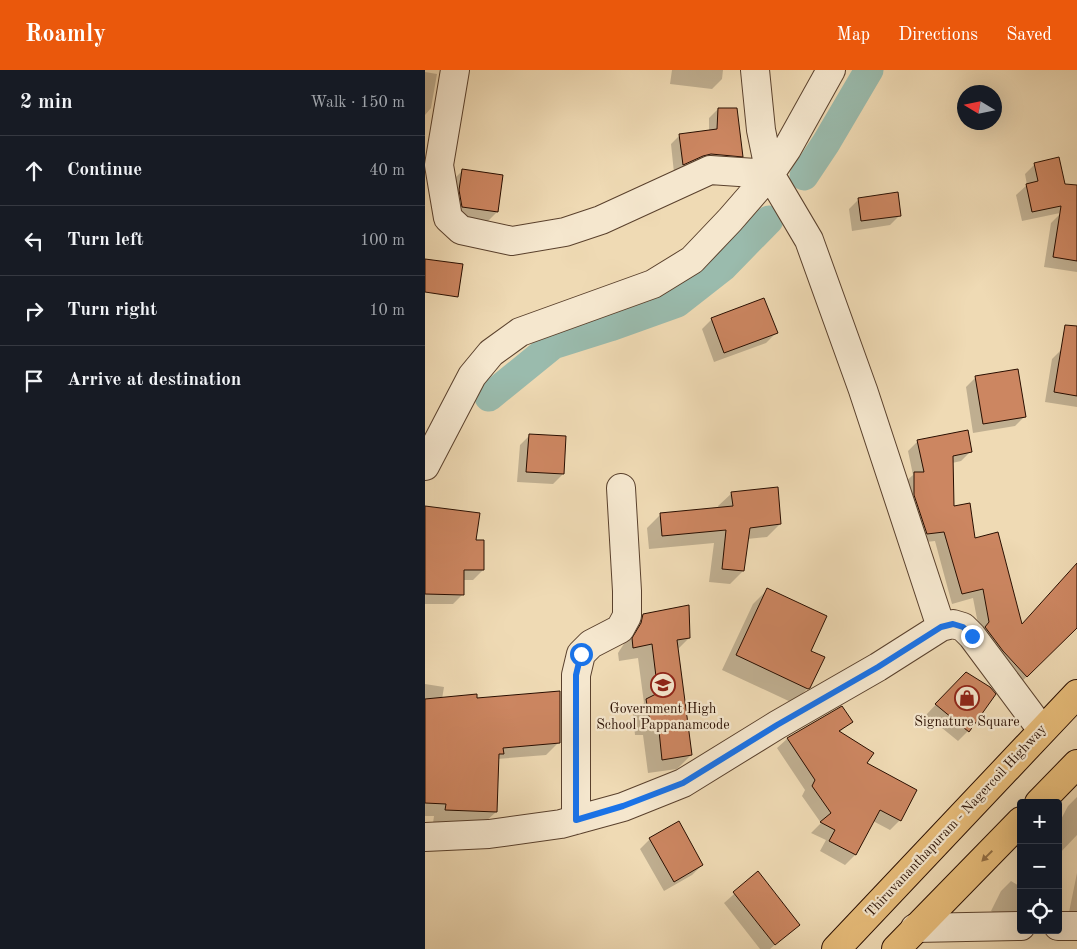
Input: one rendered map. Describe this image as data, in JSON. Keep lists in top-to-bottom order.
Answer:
{
  "streets": {
    "main road": ["Thiruvananthapuram - Nagercoil Highway"]
  },
  "places": {
    "school or university": ["Government High School Pappanamcode"],
    "shop": ["Signature Square"]
  },
  "north": "left",
  "page": {
    "header": "Roamly",
    "nav": ["Map", "Directions", "Saved"],
    "heading": ["2 min", "Walk · 150 m"],
    "list": [
      ["Continue", "40 m"],
      ["Turn left", "100 m"],
      ["Turn right", "10 m"],
      "Arrive at destination"
    ],
    "map_buttons": ["+", "−"]
  }
}
